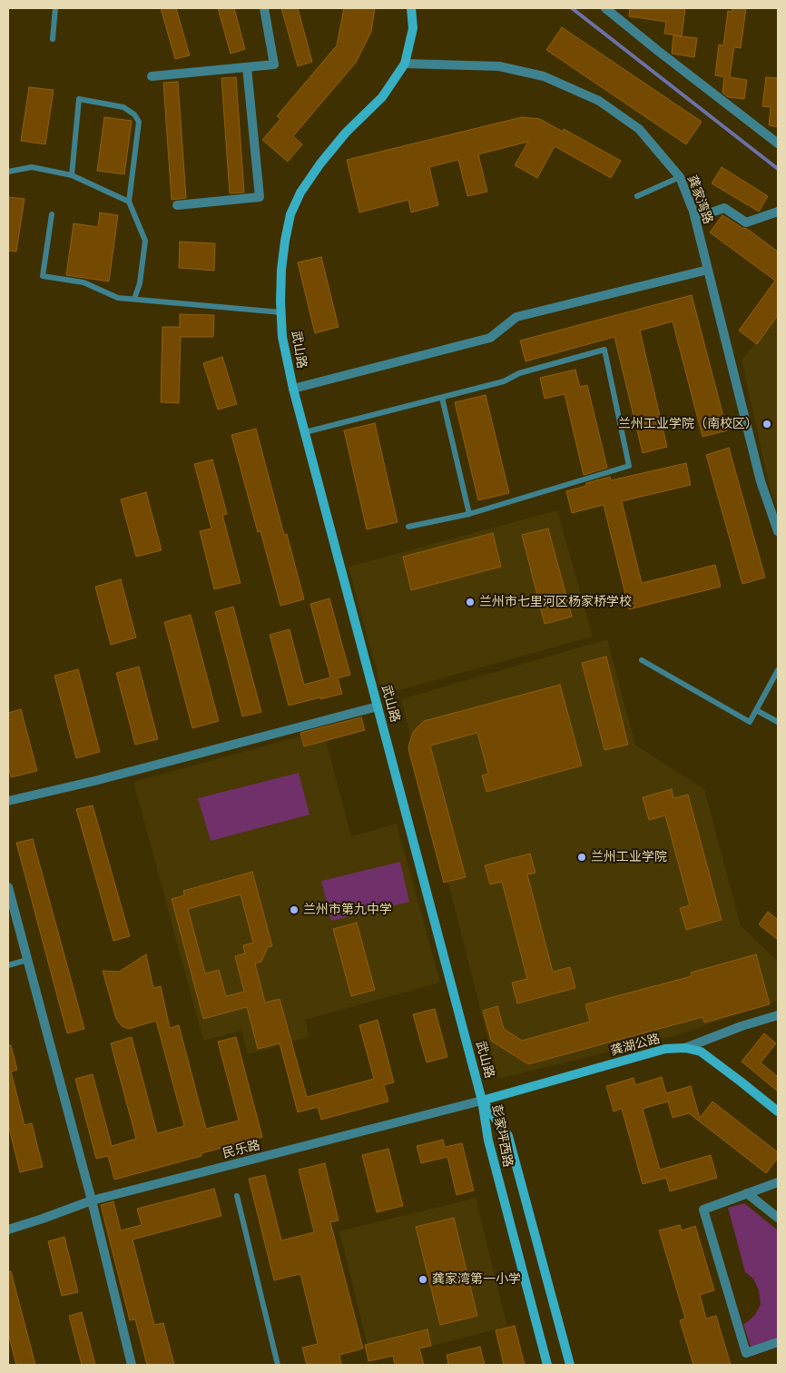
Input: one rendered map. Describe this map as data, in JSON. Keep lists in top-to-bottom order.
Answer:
{
  "streets": {
    "main road": ["武山路", "龚湖公路", "彭家坪西路"],
    "street": ["龚家湾路", "民乐路"]
  },
  "crossings": [
    ["龚家湾路", "武山路"],
    ["武山路", "龚湖公路"],
    ["武山路", "彭家坪西路"],
    ["武山路", "民乐路"],
    ["龚湖公路", "彭家坪西路"],
    ["龚湖公路", "民乐路"],
    ["彭家坪西路", "民乐路"]
  ],
  "places": [
    "兰州工业学院（南校区）",
    "兰州市七里河区杨家桥学校",
    "兰州工业学院",
    "兰州市第九中学",
    "龚家湾第一小学"
  ]
}
